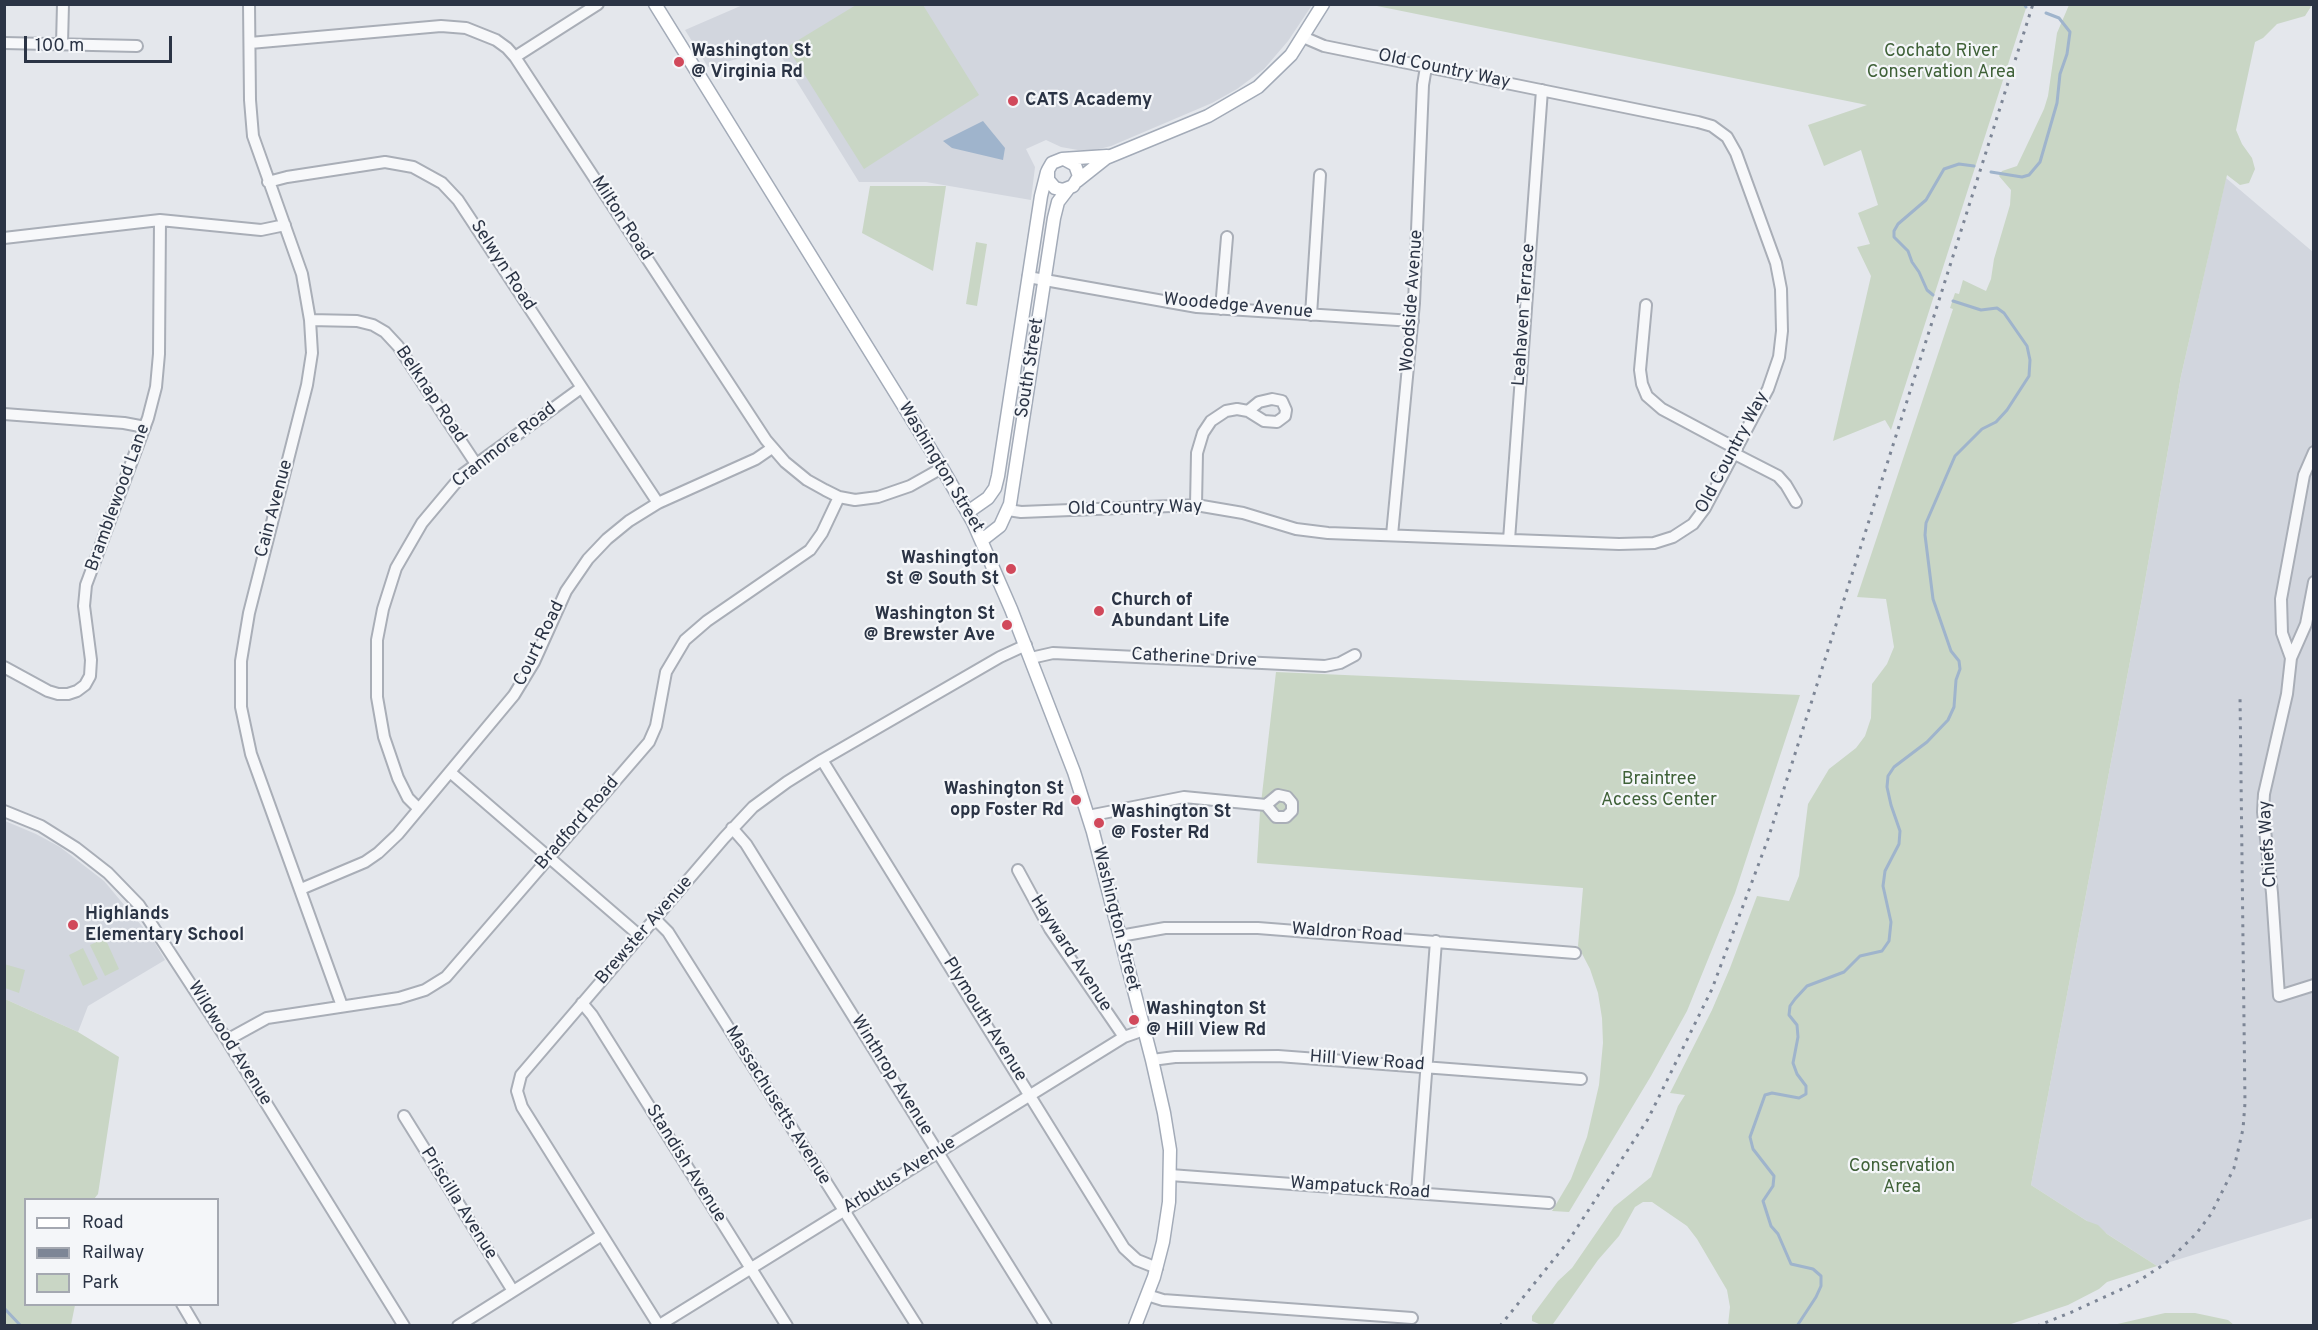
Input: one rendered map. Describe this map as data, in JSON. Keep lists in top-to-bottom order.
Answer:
{
  "streets": {
    "main road": ["South Street", "Washington Street"],
    "street": [
      "Old Country Way",
      "Milton Road",
      "Selwyn Road",
      "Woodside Avenue",
      "Woodedge Avenue",
      "Leahaven Terrace",
      "Belknap Road",
      "Cranmore Road",
      "Bramblewood Lane",
      "Cain Avenue",
      "Court Road",
      "Catherine Drive",
      "Bradford Road",
      "Chiefs Way",
      "Brewster Avenue",
      "Waldron Road",
      "Hayward Avenue",
      "Plymouth Avenue",
      "Wildwood Avenue",
      "Hill View Road",
      "Winthrop Avenue",
      "Massachusetts Avenue",
      "Standish Avenue",
      "Arbutus Avenue",
      "Wampatuck Road",
      "Priscilla Avenue"
    ]
  },
  "crossings": [
    ["Old Country Way", "Woodside Avenue"],
    ["Old Country Way", "Leahaven Terrace"],
    ["Old Country Way", "South Street"],
    ["Milton Road", "Washington Street"],
    ["Milton Road", "Cain Avenue"],
    ["Milton Road", "Court Road"],
    ["Milton Road", "Bradford Road"],
    ["Selwyn Road", "Cranmore Road"],
    ["Selwyn Road", "Cain Avenue"],
    ["Selwyn Road", "Court Road"],
    ["Woodside Avenue", "Woodedge Avenue"],
    ["Woodedge Avenue", "South Street"],
    ["South Street", "Washington Street"],
    ["Belknap Road", "Cranmore Road"],
    ["Belknap Road", "Cain Avenue"],
    ["Cranmore Road", "Court Road"],
    ["Washington Street", "Catherine Drive"],
    ["Washington Street", "Brewster Avenue"],
    ["Washington Street", "Waldron Road"],
    ["Washington Street", "Plymouth Avenue"],
    ["Washington Street", "Hill View Road"],
    ["Washington Street", "Arbutus Avenue"],
    ["Washington Street", "Wampatuck Road"],
    ["Cain Avenue", "Court Road"],
    ["Cain Avenue", "Bradford Road"],
    ["Bradford Road", "Wildwood Avenue"],
    ["Brewster Avenue", "Plymouth Avenue"],
    ["Brewster Avenue", "Winthrop Avenue"],
    ["Brewster Avenue", "Massachusetts Avenue"],
    ["Brewster Avenue", "Standish Avenue"],
    ["Brewster Avenue", "Arbutus Avenue"],
    ["Hayward Avenue", "Arbutus Avenue"],
    ["Plymouth Avenue", "Arbutus Avenue"],
    ["Winthrop Avenue", "Arbutus Avenue"],
    ["Massachusetts Avenue", "Arbutus Avenue"],
    ["Standish Avenue", "Arbutus Avenue"]
  ],
  "parks": ["Cochato River Conservation Area", "Braintree Access Center", "Conservation Area"],
  "places": [
    "Washington St @ Virginia Rd",
    "CATS Academy",
    "Washington St @ South St",
    "Church of Abundant Life",
    "Washington St @ Brewster Ave",
    "Washington St opp Foster Rd",
    "Washington St @ Foster Rd",
    "Highlands Elementary School",
    "Washington St @ Hill View Rd"
  ],
  "legend": ["Road", "Railway", "Park"],
  "scale_bar": "100 m"
}
